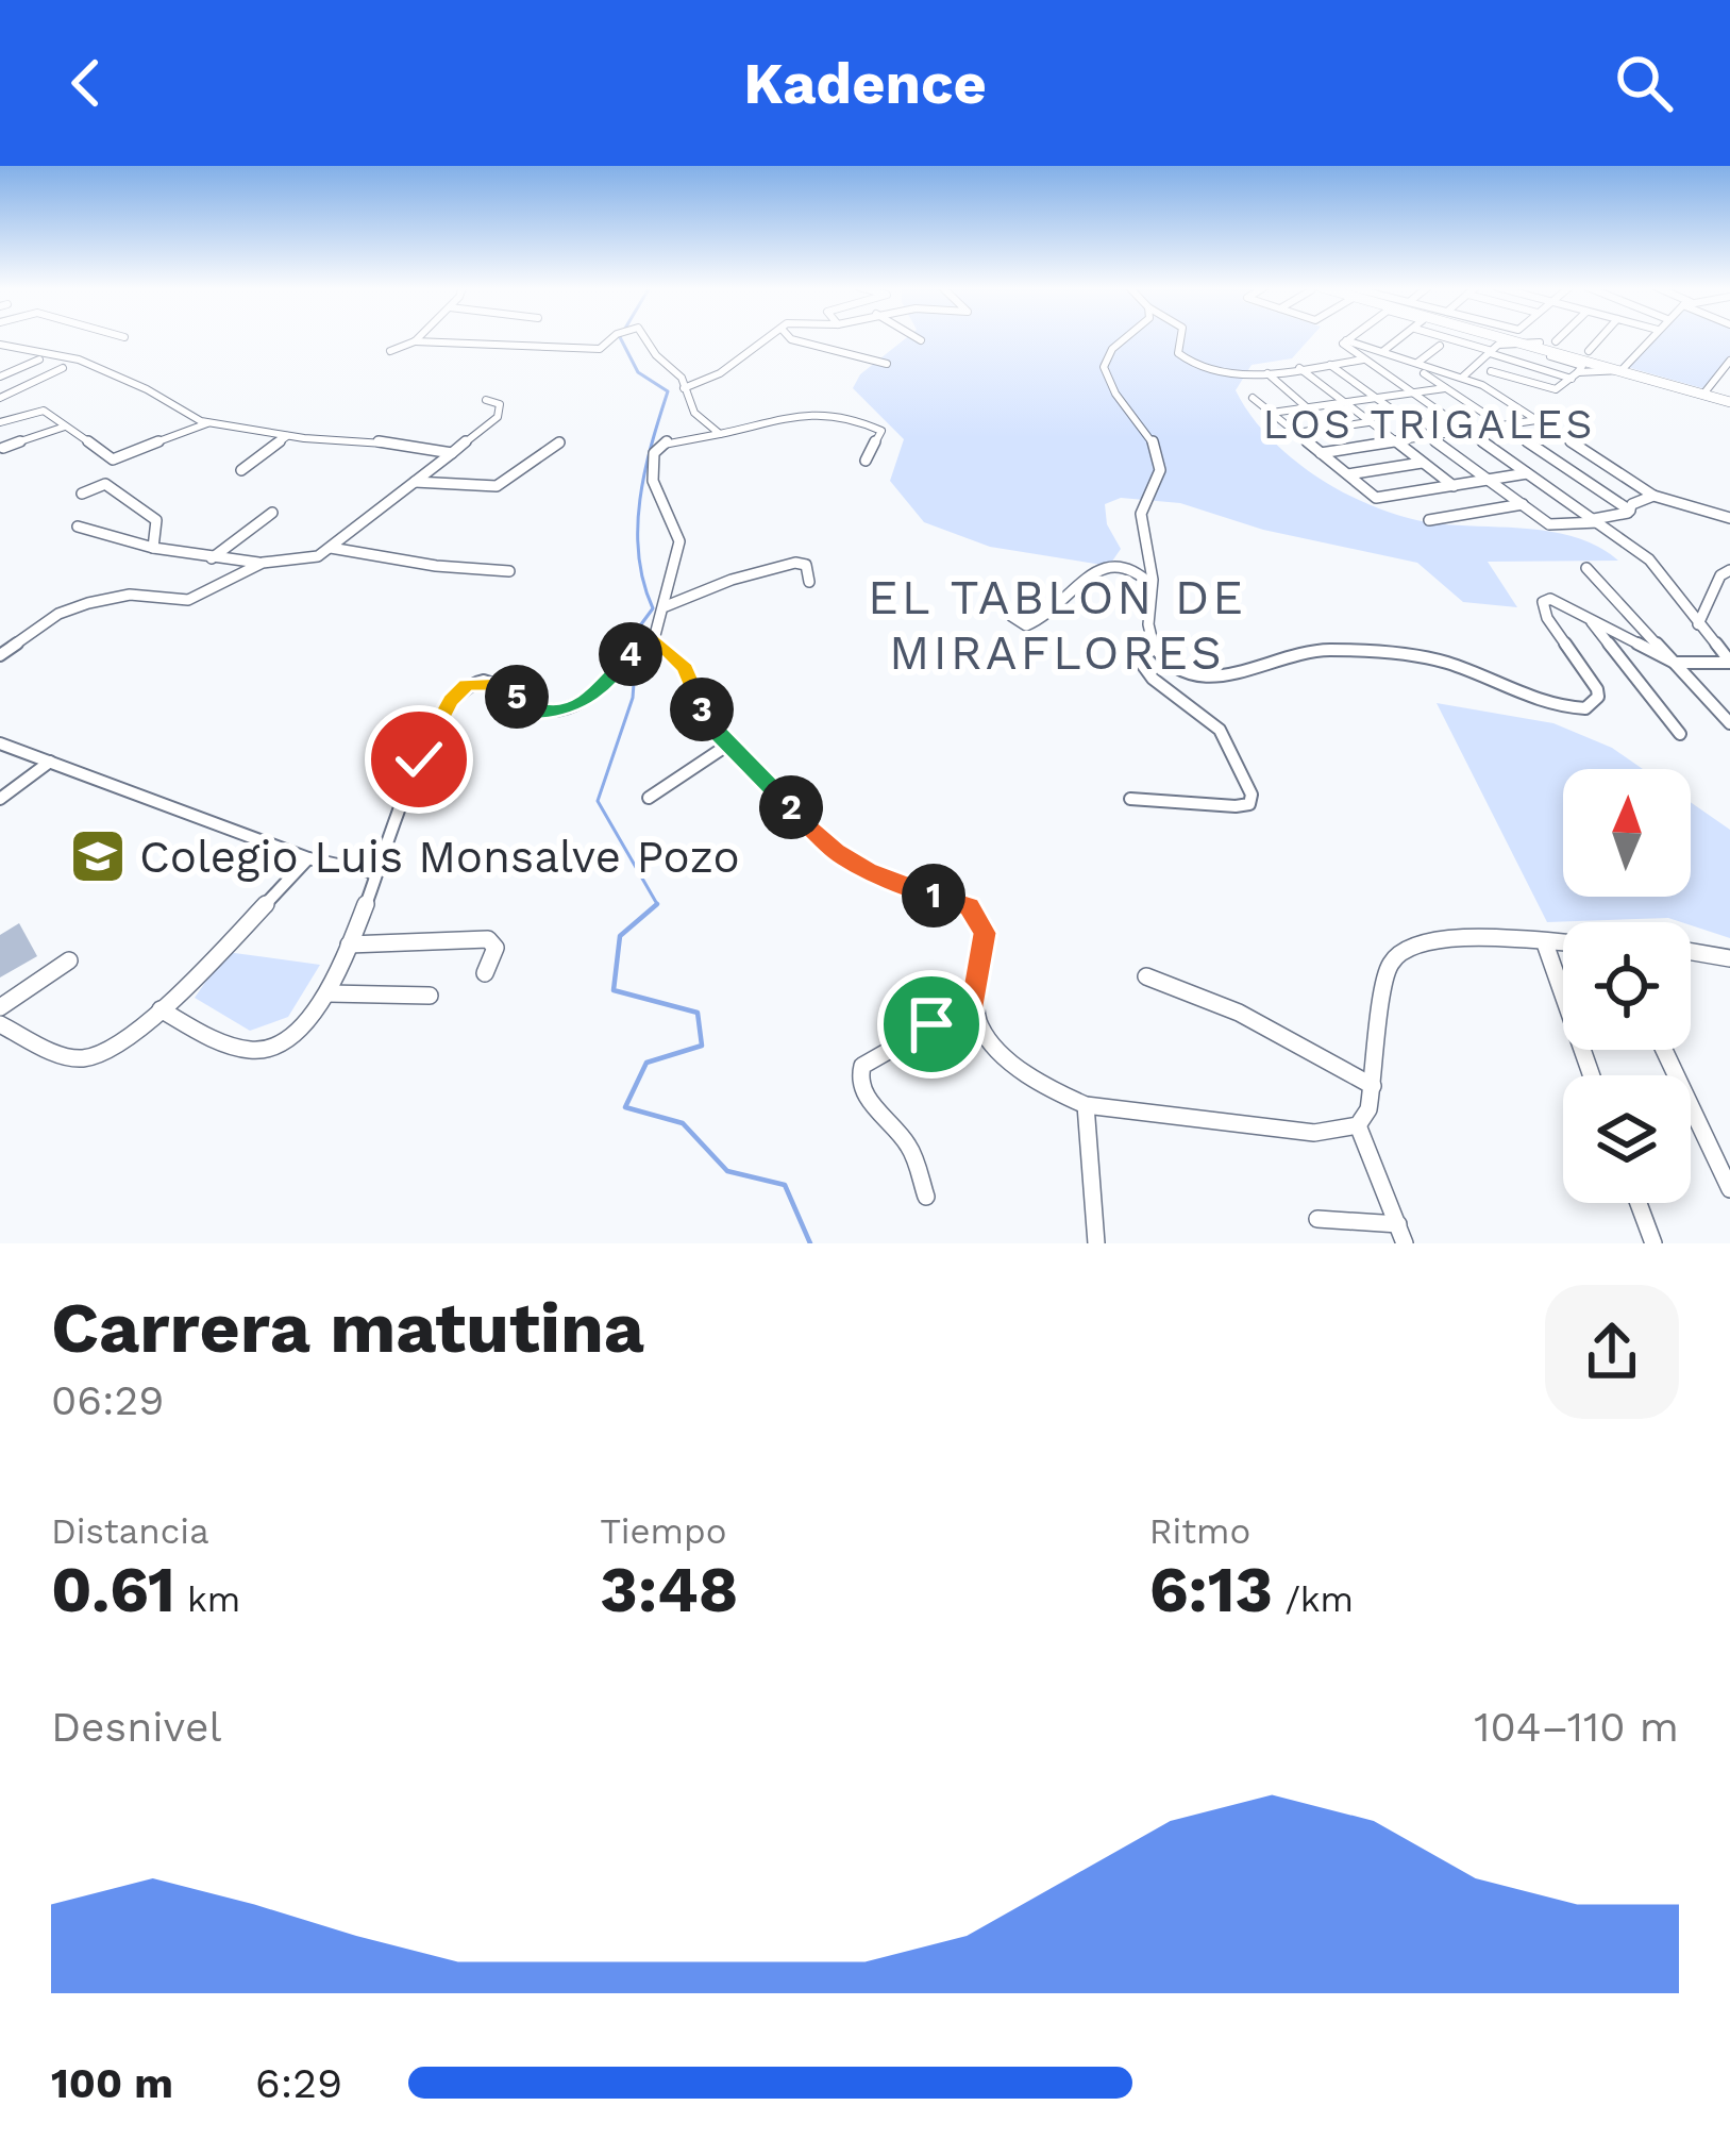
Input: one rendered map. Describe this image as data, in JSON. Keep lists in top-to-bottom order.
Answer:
{
  "districts": ["LOS TRIGALES", "EL TABLON DE MIRAFLORES"],
  "places": {
    "school or university": ["Colegio Luis Monsalve Pozo"]
  },
  "north": "top",
  "page": {
    "header": "Kadence",
    "pins": [
      "4",
      "5",
      "3",
      "2",
      "1"
    ],
    "heading": ["Carrera matutina", "06:29"],
    "stats": [
      ["Distancia", "0.61 km"],
      ["Tiempo", "3:48"],
      ["Ritmo", "6:13 /km"]
    ],
    "chart": ["Desnivel", "104–110 m"],
    "list": [
      {
        "name": "100 m",
        "note": "6:29"
      }
    ]
  }
}
